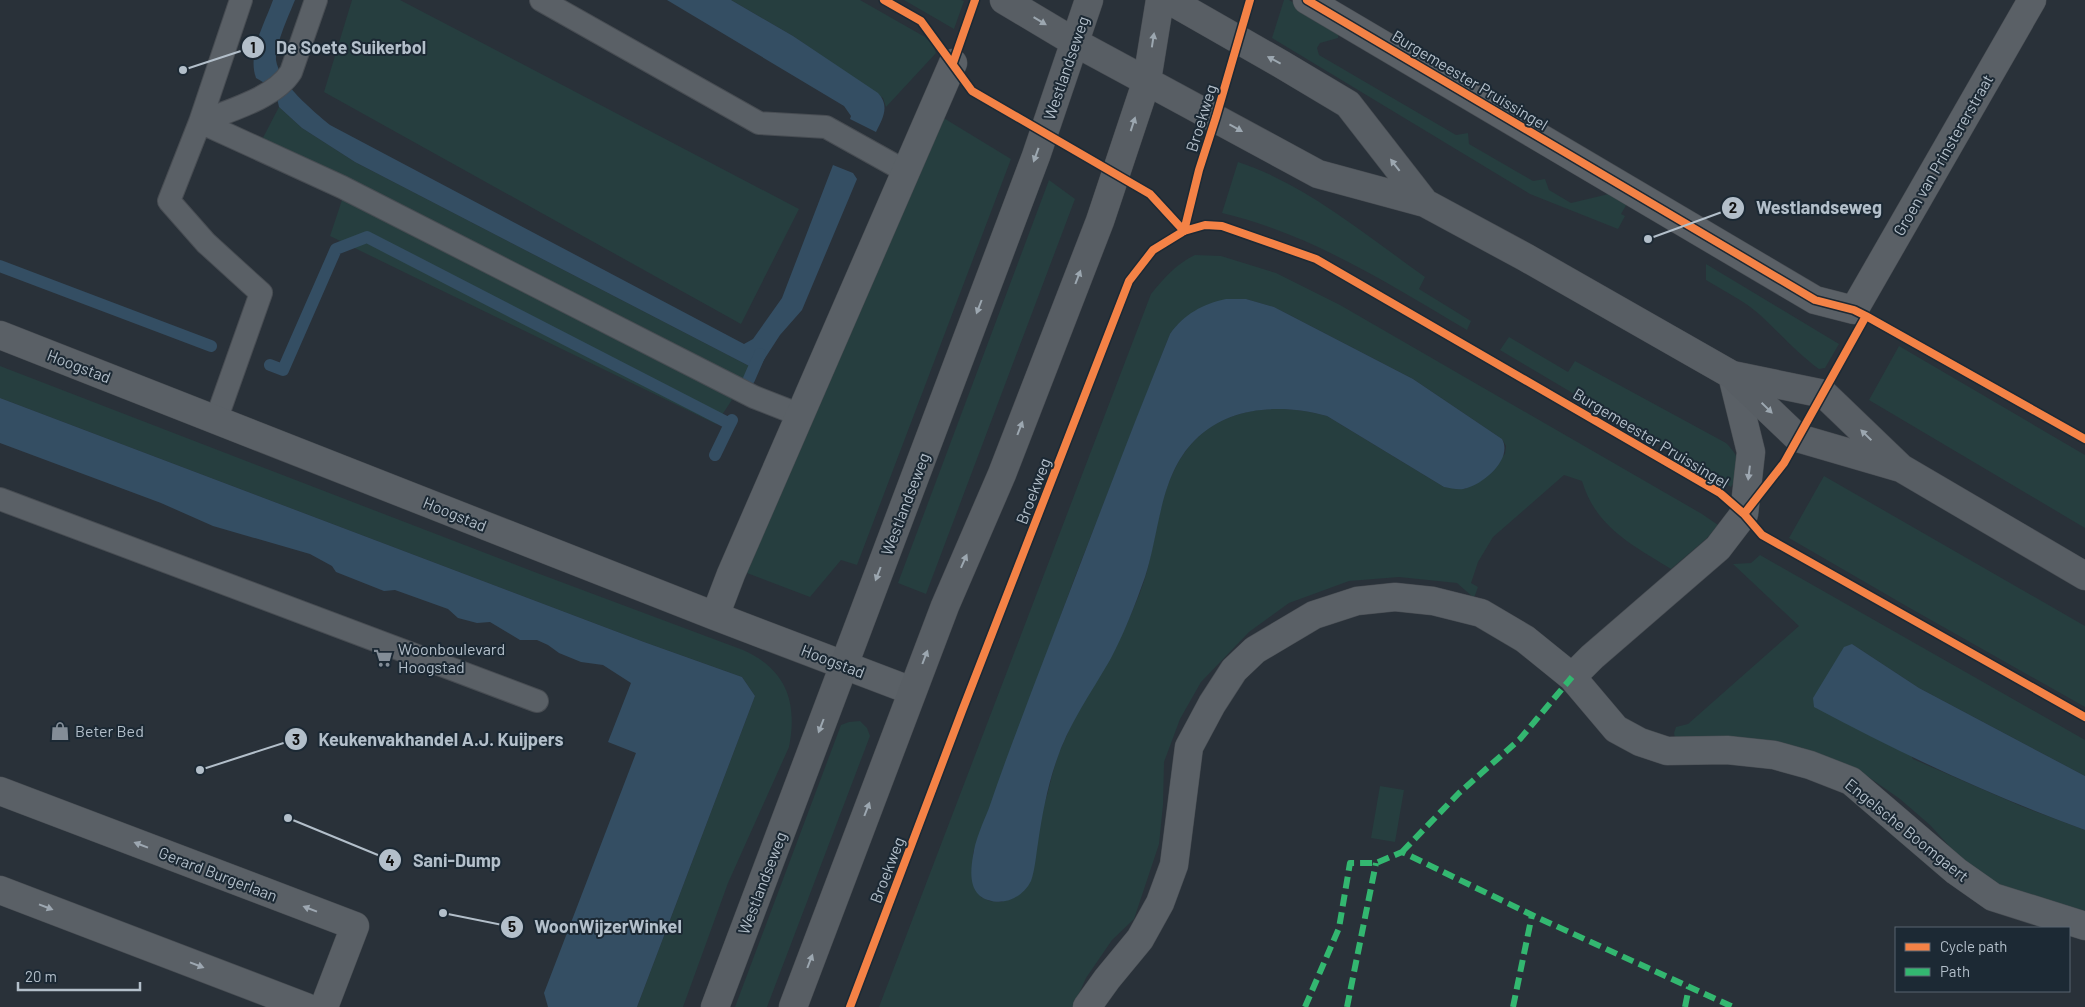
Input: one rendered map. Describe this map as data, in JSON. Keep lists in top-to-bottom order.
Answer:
{
  "streets": {
    "main road": ["Westlandseweg"],
    "street": [
      "Burgemeester Pruissingel",
      "Groen van Prinstererstraat",
      "Hoogstad",
      "Engelsche Boomgaert",
      "Gerard Burgerlaan"
    ],
    "cycle path": ["Broekweg"]
  },
  "crossings": [
    ["Westlandseweg", "Hoogstad"],
    ["Burgemeester Pruissingel", "Groen van Prinstererstraat"]
  ],
  "places": {
    "other": [
      "De Soete Suikerbol",
      "Westlandseweg",
      "Keukenvakhandel A.J. Kuijpers",
      "Sani-Dump",
      "WoonWijzerWinkel"
    ],
    "supermarket": ["Woonboulevard Hoogstad"],
    "shop": ["Beter Bed"]
  },
  "legend": ["Cycle path", "Path"],
  "scale_bar": "20 m"
}
